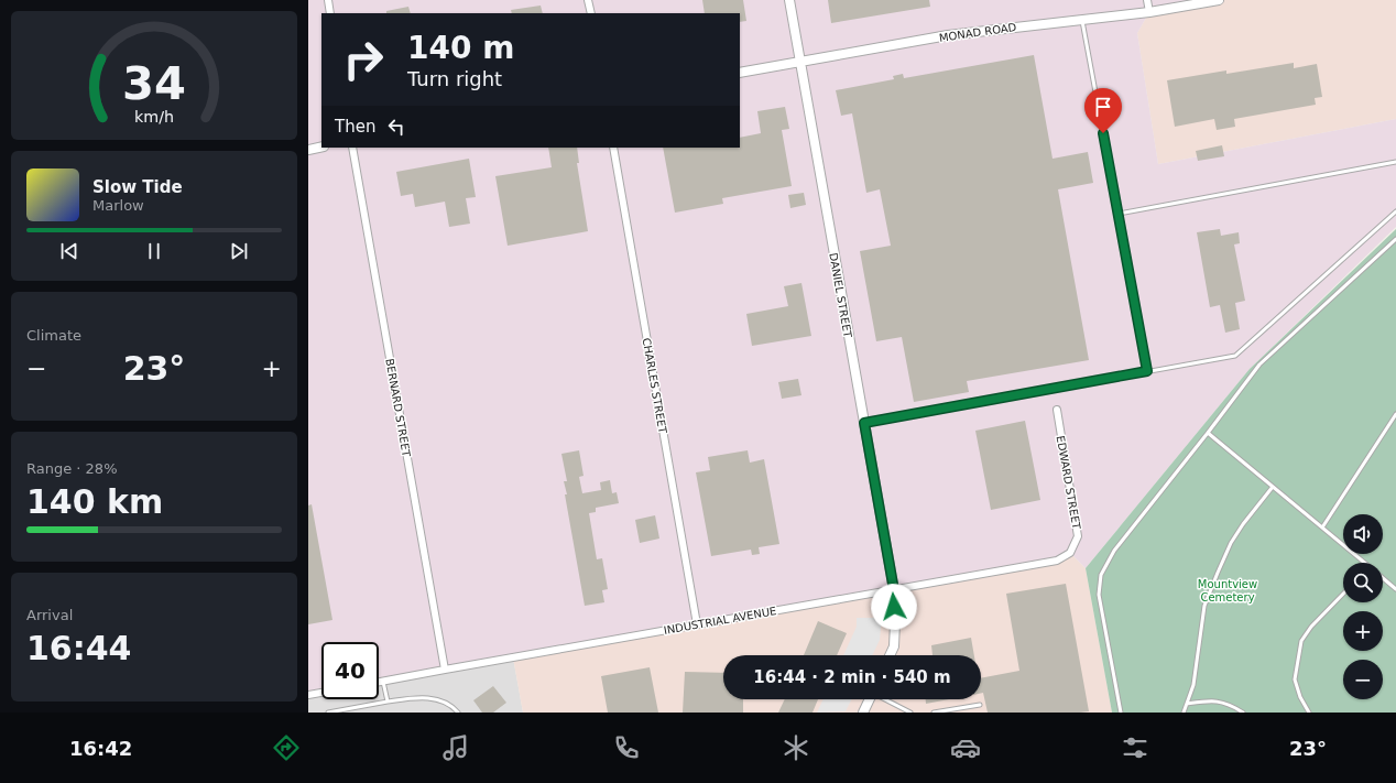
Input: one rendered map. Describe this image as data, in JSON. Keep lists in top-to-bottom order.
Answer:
{
  "streets": {
    "street": [
      "MONAD ROAD",
      "DANIEL STREET",
      "CHARLES STREET",
      "BERNARD STREET",
      "EDWARD STREET",
      "INDUSTRIAL AVENUE"
    ]
  },
  "crossings": [
    ["MONAD ROAD", "DANIEL STREET"],
    ["DANIEL STREET", "INDUSTRIAL AVENUE"],
    ["CHARLES STREET", "INDUSTRIAL AVENUE"],
    ["BERNARD STREET", "INDUSTRIAL AVENUE"],
    ["EDWARD STREET", "INDUSTRIAL AVENUE"]
  ],
  "parks": ["Mountview Cemetery"],
  "page": {
    "turn": ["140 m", "Turn right"],
    "then": "Then",
    "song": ["Slow Tide", "Marlow"],
    "tile": [
      "Climate",
      ["Range · 28%", "140 km"],
      ["Arrival", "16:44"]
    ],
    "heat": ["−", "23°", "+"],
    "map_buttons": ["+", "−"],
    "limit": "40",
    "trip": "16:44 · 2 min · 540 m",
    "tabs": ["16:42", "23°"],
    "gauge": ["34", "km/h"]
  }
}
